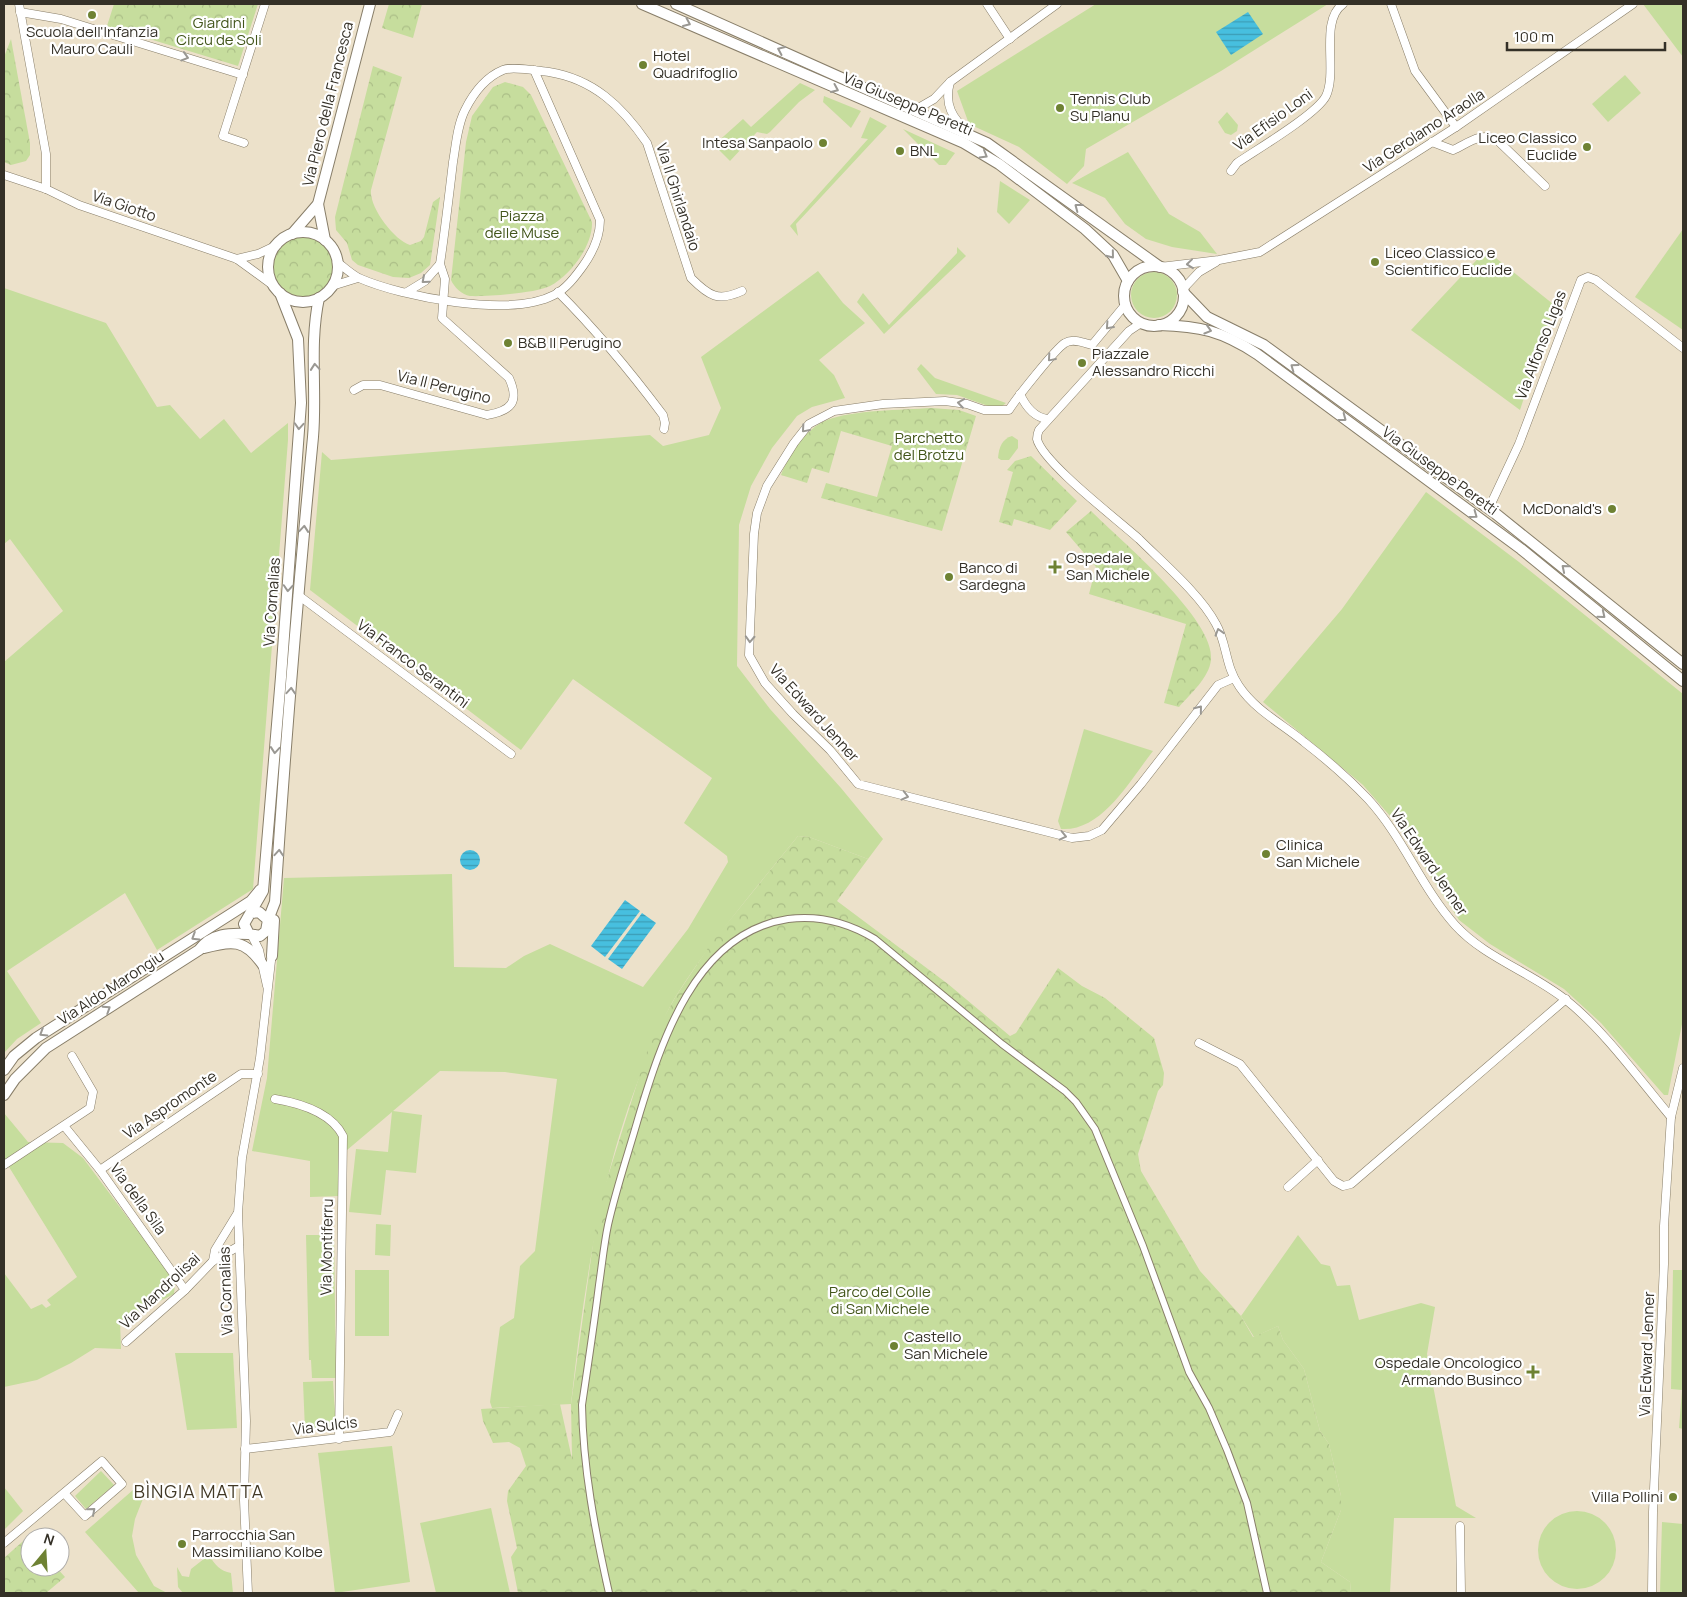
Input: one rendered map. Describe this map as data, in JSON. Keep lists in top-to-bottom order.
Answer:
{
  "streets": {
    "street": [
      "Via Piero della Francesca",
      "Via Giuseppe Peretti",
      "Via Efisio Loni",
      "Via Gerolamo Araolla",
      "Via Il Ghirlandaio",
      "Via Giotto",
      "Via Alfonso Ligas",
      "Via Il Perugino",
      "Via Cornalias",
      "Via Franco Serantini",
      "Via Edward Jenner",
      "Via Aldo Marongiu",
      "Via Aspromonte",
      "Via della Sila",
      "Via Montiferru",
      "Via Mandrolisai",
      "Via Sulcis"
    ]
  },
  "crossings": [
    ["Via Piero della Francesca", "Via Giotto"],
    ["Via Piero della Francesca", "Via Cornalias"],
    ["Via Giuseppe Peretti", "Via Gerolamo Araolla"],
    ["Via Giuseppe Peretti", "Via Alfonso Ligas"],
    ["Via Giotto", "Via Cornalias"],
    ["Via Cornalias", "Via Franco Serantini"],
    ["Via Cornalias", "Via Aldo Marongiu"],
    ["Via Cornalias", "Via Aspromonte"],
    ["Via Cornalias", "Via Mandrolisai"],
    ["Via Cornalias", "Via Sulcis"],
    ["Via Aspromonte", "Via della Sila"],
    ["Via della Sila", "Via Mandrolisai"],
    ["Via Montiferru", "Via Sulcis"]
  ],
  "districts": ["BÌNGIA MATTA"],
  "parks": [
    "Giardini Circu de Soli",
    "Piazza delle Muse",
    "Parchetto del Brotzu",
    "Parco del Colle di San Michele"
  ],
  "places": {
    "other": [
      "Scuola dell'Infanzia Mauro Cauli",
      "Hotel Quadrifoglio",
      "Tennis Club Su Planu",
      "Intesa Sanpaolo",
      "Liceo Classico Euclide",
      "BNL",
      "Liceo Classico e Scientifico Euclide",
      "B&B Il Perugino",
      "Piazzale Alessandro Ricchi",
      "McDonald's",
      "Banco di Sardegna",
      "Clinica San Michele",
      "Castello San Michele",
      "Villa Pollini",
      "Parrocchia San Massimiliano Kolbe"
    ],
    "health": ["Ospedale San Michele", "Ospedale Oncologico Armando Businco"]
  },
  "scale_bar": "100 m",
  "north": "top"
}
